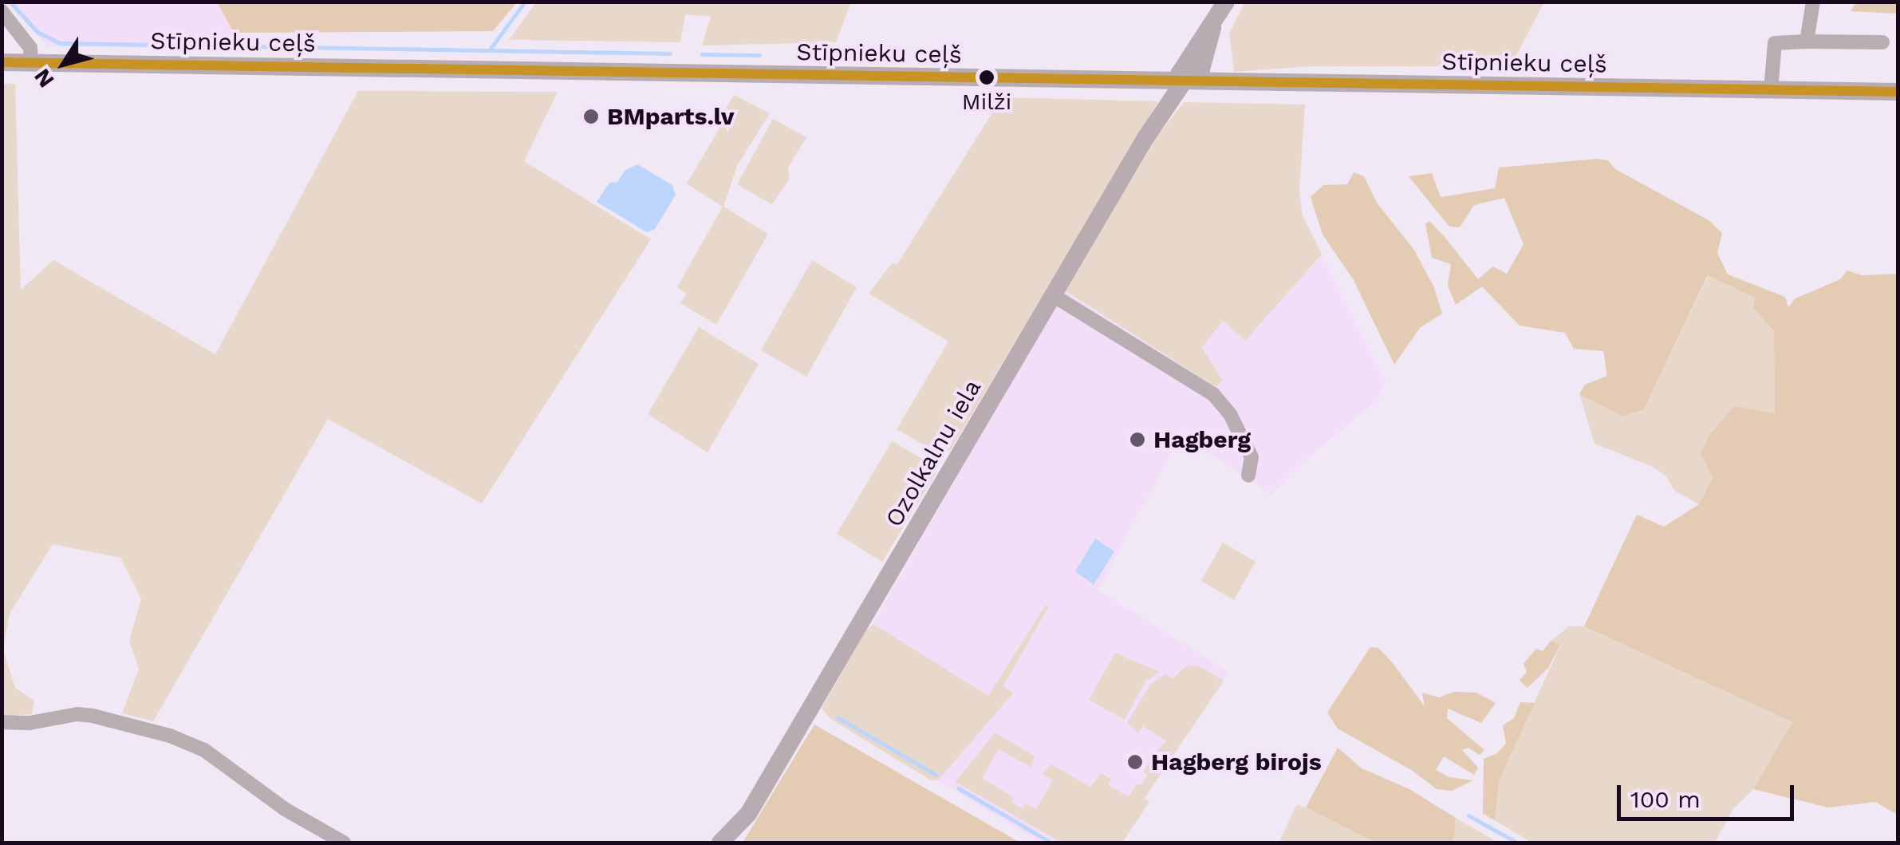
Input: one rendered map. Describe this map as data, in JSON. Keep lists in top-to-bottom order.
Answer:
{
  "streets": {
    "main road": ["Stīpnieku ceļš", "Ozolkalnu iela"]
  },
  "crossings": [
    ["Stīpnieku ceļš", "Ozolkalnu iela"]
  ],
  "places": [
    "Milži",
    "BMparts.lv",
    "Hagberg",
    "Hagberg birojs"
  ],
  "scale_bar": "100 m",
  "north": "bottom left"
}
